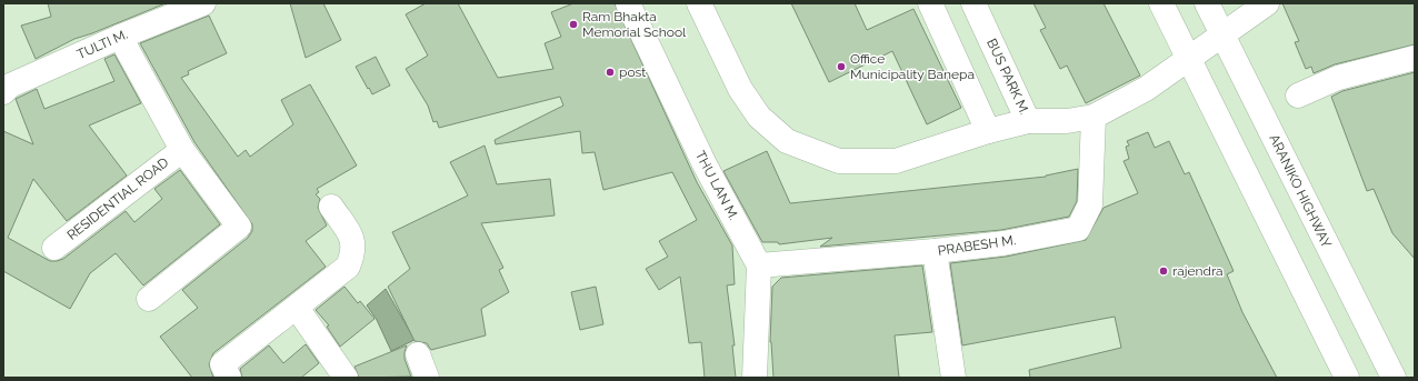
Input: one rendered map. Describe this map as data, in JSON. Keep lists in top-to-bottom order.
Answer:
{
  "streets": {
    "main road": [
      "TULTI M.",
      "BUS PARK M.",
      "THU LAN M.",
      "ARANIKO HIGHWAY",
      "RESIDENTIAL ROAD",
      "PRABESH M."
    ]
  },
  "crossings": [
    ["BUS PARK M.", "ARANIKO HIGHWAY"],
    ["BUS PARK M.", "PRABESH M."],
    ["THU LAN M.", "PRABESH M."]
  ],
  "places": [
    "Ram Bhakta Memorial School",
    "Office Municipality Banepa",
    "post",
    "rajendra"
  ]
}
